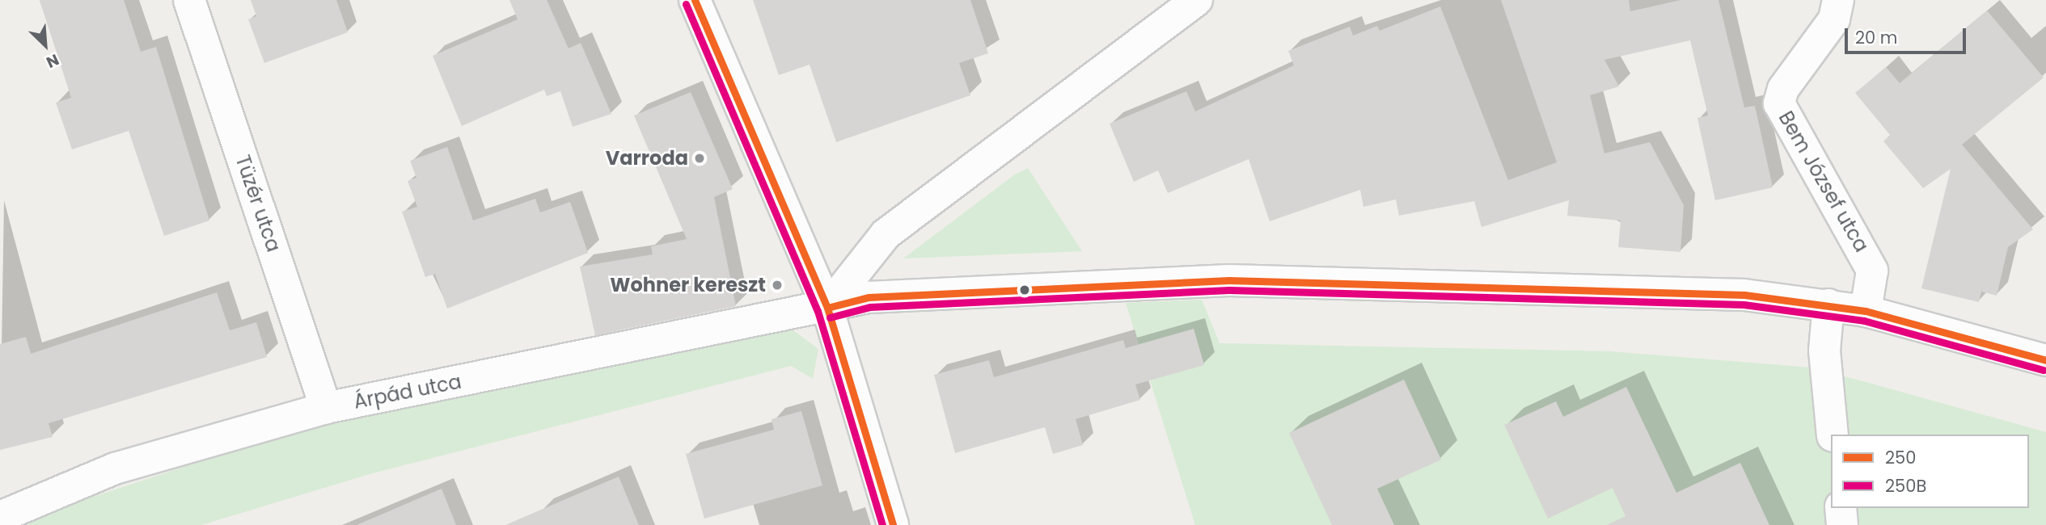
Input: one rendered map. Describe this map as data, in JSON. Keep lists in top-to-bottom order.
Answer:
{
  "streets": {
    "street": ["Bem József utca", "Tüzér utca", "Árpád utca"]
  },
  "crossings": [
    ["Bem József utca", "Árpád utca"],
    ["Tüzér utca", "Árpád utca"]
  ],
  "places": ["Varroda", "Wohner kereszt"],
  "lines": ["transit line 250", "transit line 250B"],
  "legend": ["250", "250B"],
  "scale_bar": "20 m",
  "north": "bottom right"
}
